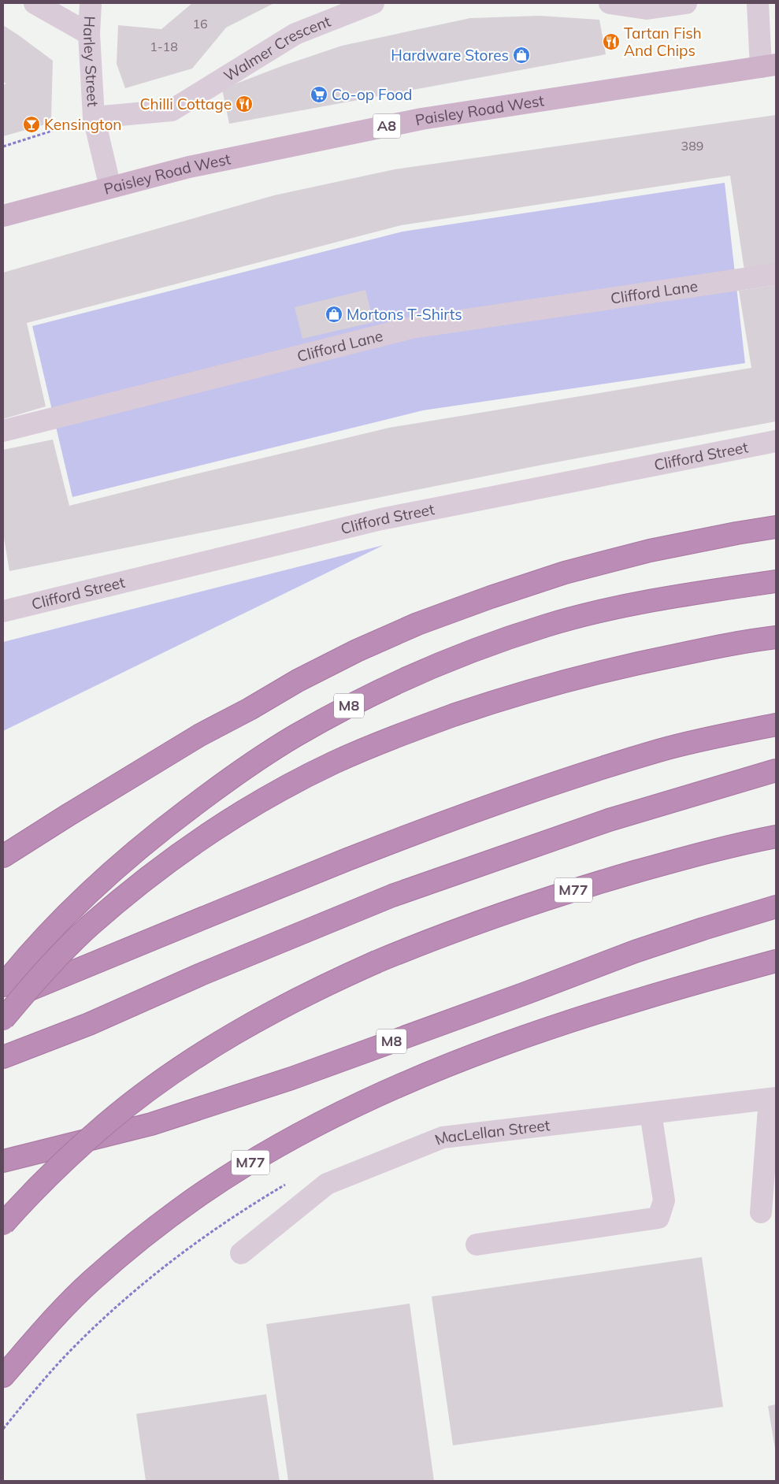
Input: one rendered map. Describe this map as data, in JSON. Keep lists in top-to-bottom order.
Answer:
{
  "streets": {
    "highway": ["M8", "M77"],
    "main road": ["Paisley Road West", "A8"],
    "street": [
      "Walmer Crescent",
      "Harley Street",
      "Clifford Lane",
      "Clifford Street",
      "MacLellan Street"
    ]
  },
  "crossings": [
    ["Walmer Crescent", "Harley Street"],
    ["Harley Street", "Paisley Road West"]
  ],
  "places": {
    "restaurant": ["Tartan Fish And Chips", "Chilli Cottage"],
    "shop": ["Hardware Stores", "Mortons T-Shirts"],
    "supermarket": ["Co-op Food"],
    "bar": ["Kensington"]
  },
  "house_numbers": ["16", "1-18", "389"]
}
